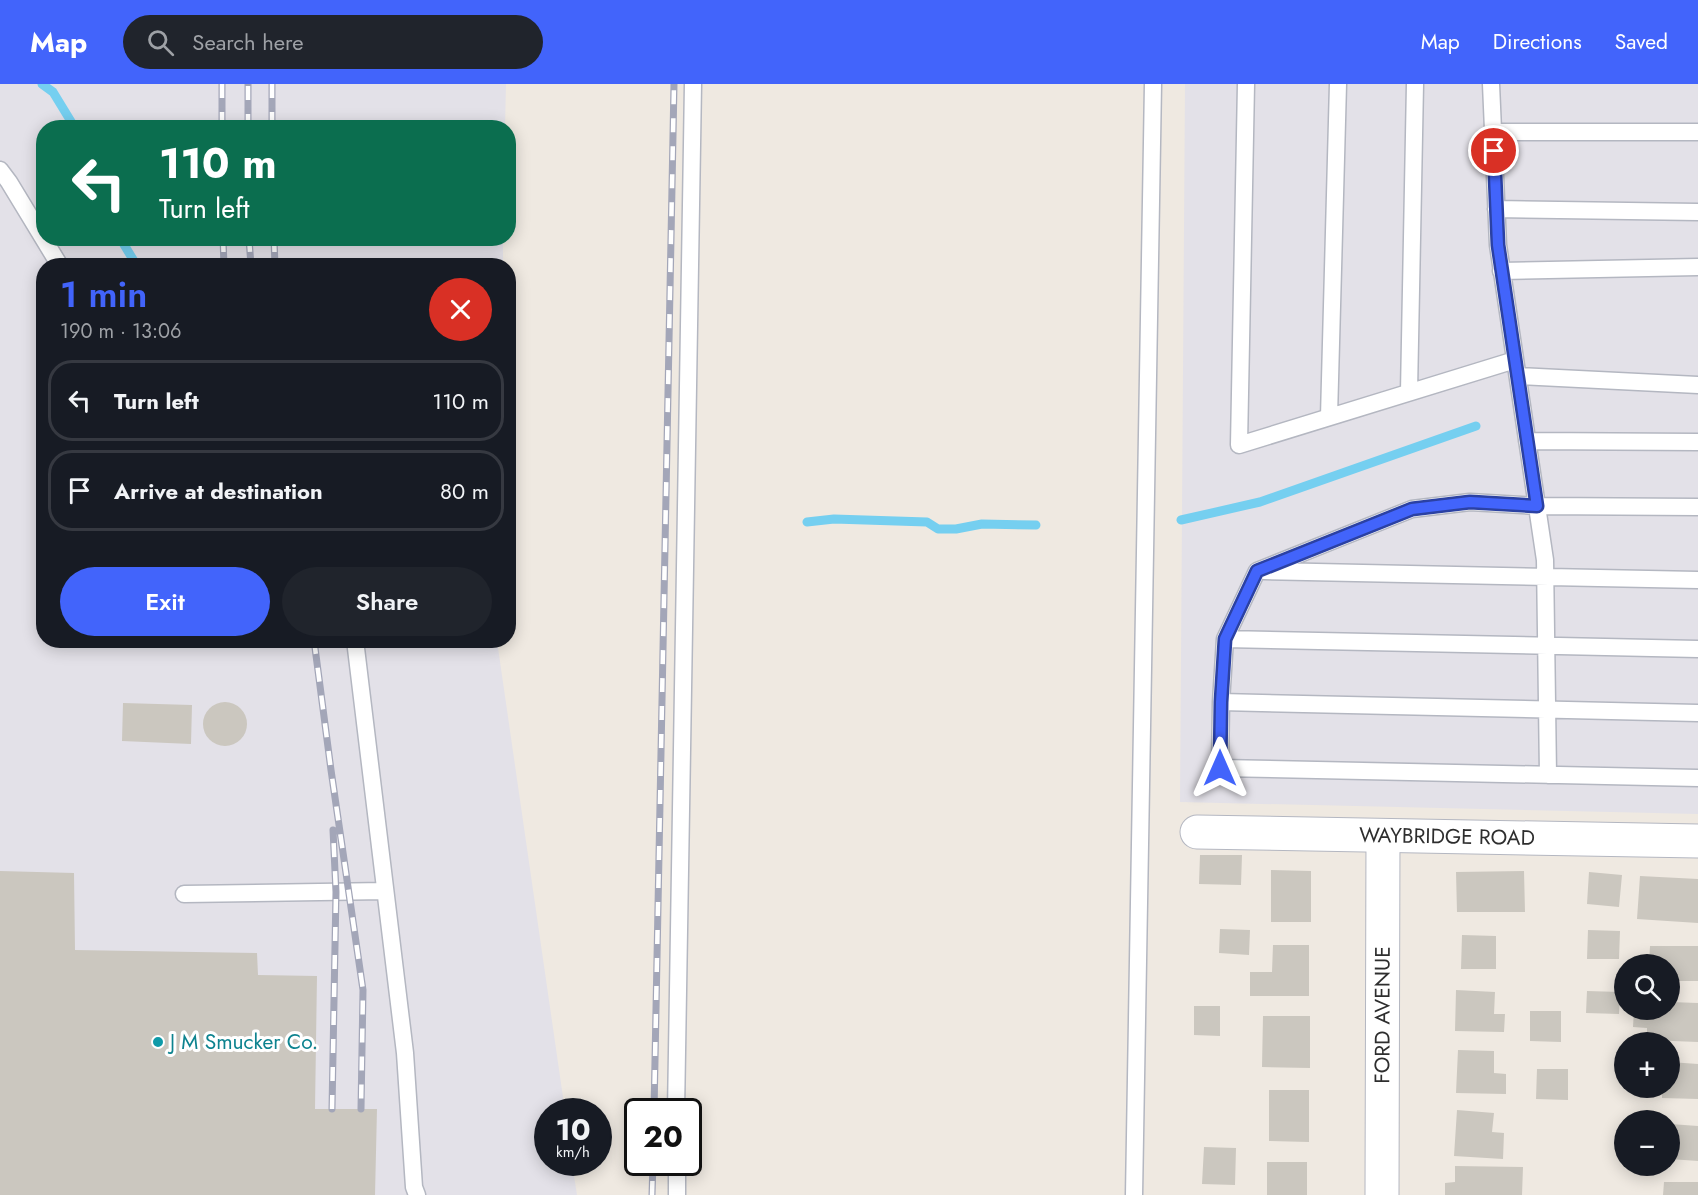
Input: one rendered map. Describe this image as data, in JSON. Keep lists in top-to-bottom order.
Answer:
{
  "streets": {
    "street": ["WAYBRIDGE ROAD", "FORD AVENUE"]
  },
  "crossings": [
    ["WAYBRIDGE ROAD", "FORD AVENUE"]
  ],
  "places": ["J M Smucker Co."],
  "page": {
    "header": "Map",
    "search": "Search here",
    "nav": ["Map", "Directions", "Saved"],
    "turn": ["110 m", "Turn left"],
    "heading": ["1 min", "190 m · 13:06"],
    "list": [
      {
        "name": "Turn left",
        "value": "110 m"
      },
      {
        "name": "Arrive at destination",
        "value": "80 m"
      }
    ],
    "buttons": ["Exit", "Share"],
    "map_buttons": ["+", "−"],
    "speed": "10 km/h",
    "limit": "20"
  }
}
